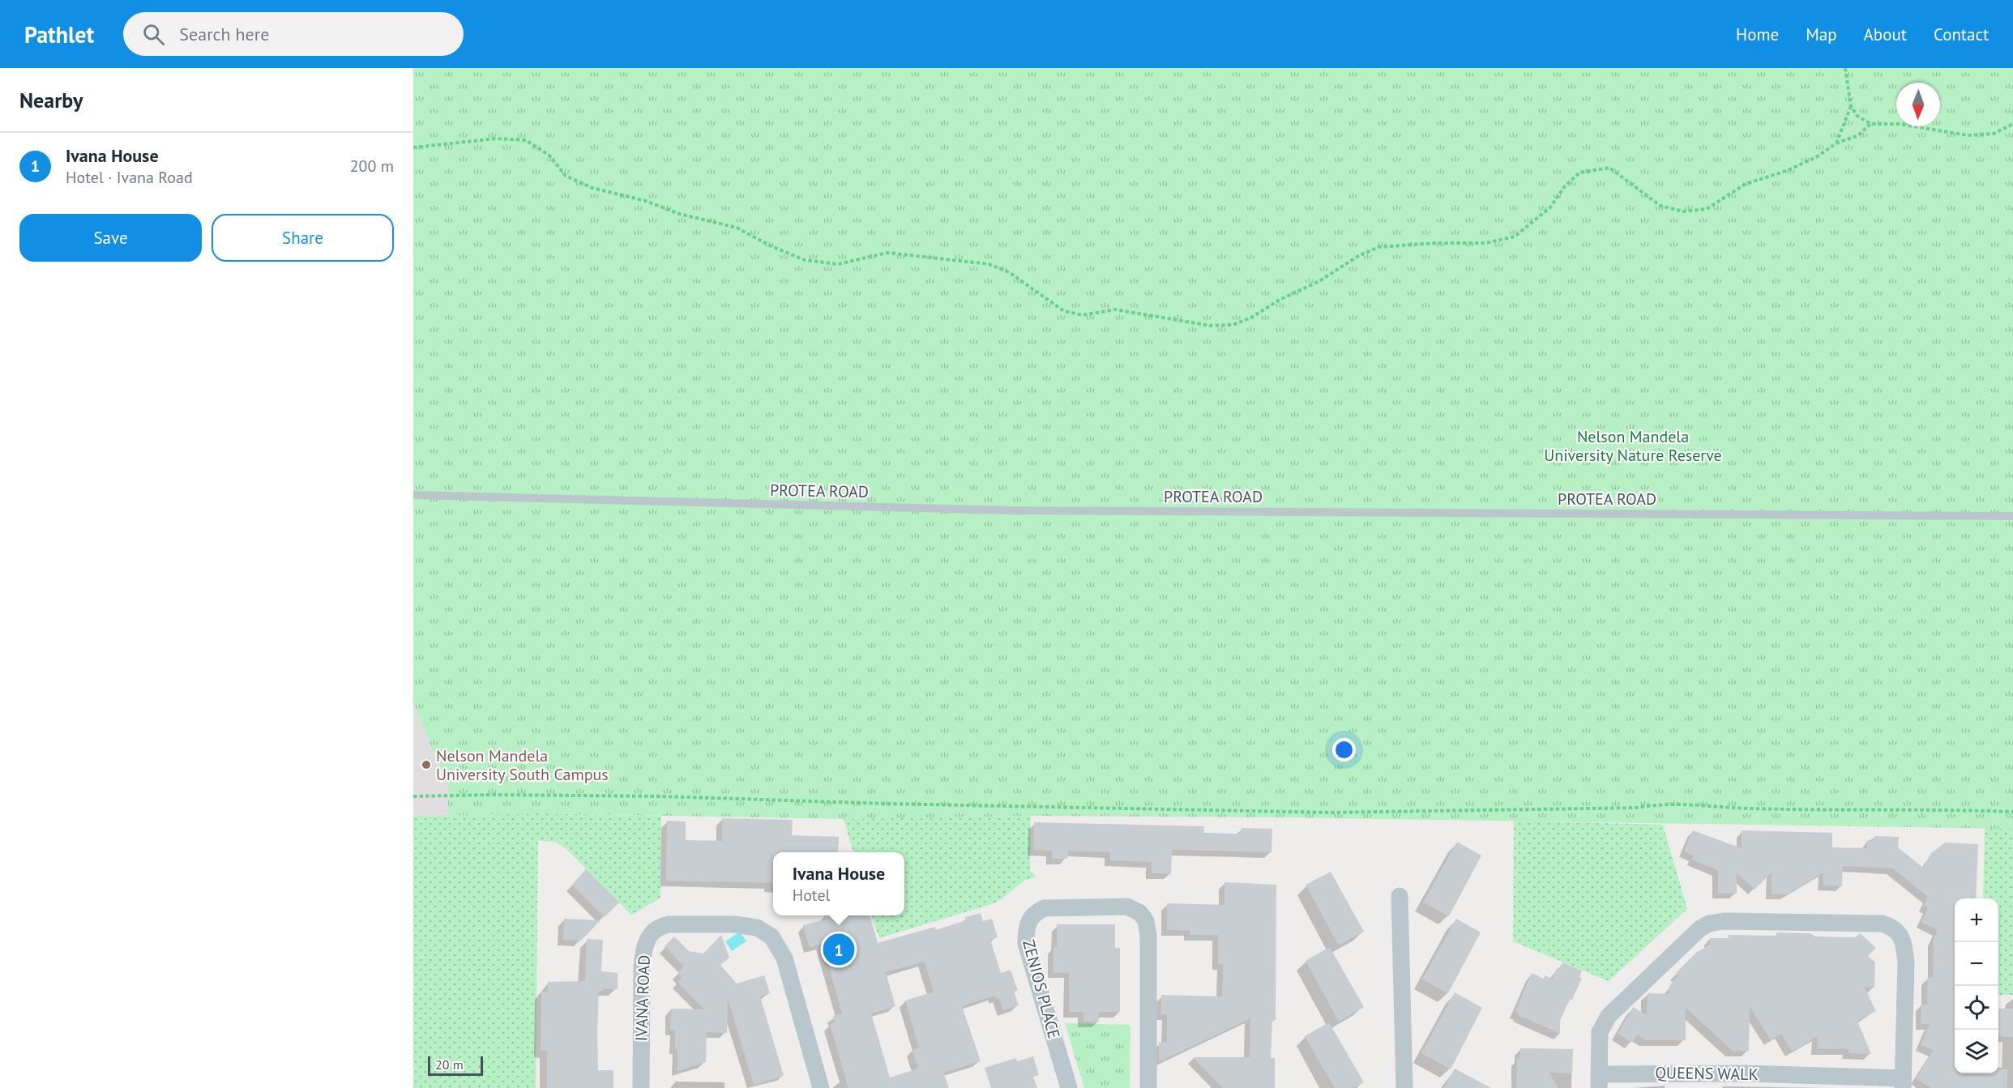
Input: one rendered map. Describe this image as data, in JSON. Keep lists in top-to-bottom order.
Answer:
{
  "streets": {
    "street": ["ZENIOS PLACE", "IVANA ROAD", "QUEENS WALK"],
    "lane": ["PROTEA ROAD"]
  },
  "parks": ["Nelson Mandela University Nature Reserve"],
  "places": ["Nelson Mandela University South Campus"],
  "scale_bar": "20 m",
  "north": "bottom",
  "page": {
    "header": "Pathlet",
    "search": "Search here",
    "nav": [
      "Home",
      "Map",
      "About",
      "Contact"
    ],
    "heading": "Nearby",
    "list": [
      {
        "mark": "1",
        "name": "Ivana House",
        "note": "Hotel · Ivana Road",
        "value": "200 m"
      }
    ],
    "buttons": ["Save", "Share"],
    "popup": ["Ivana House", "Hotel"],
    "map_buttons": ["+", "−"],
    "pins": "1",
    "scale": "20 m"
  }
}
